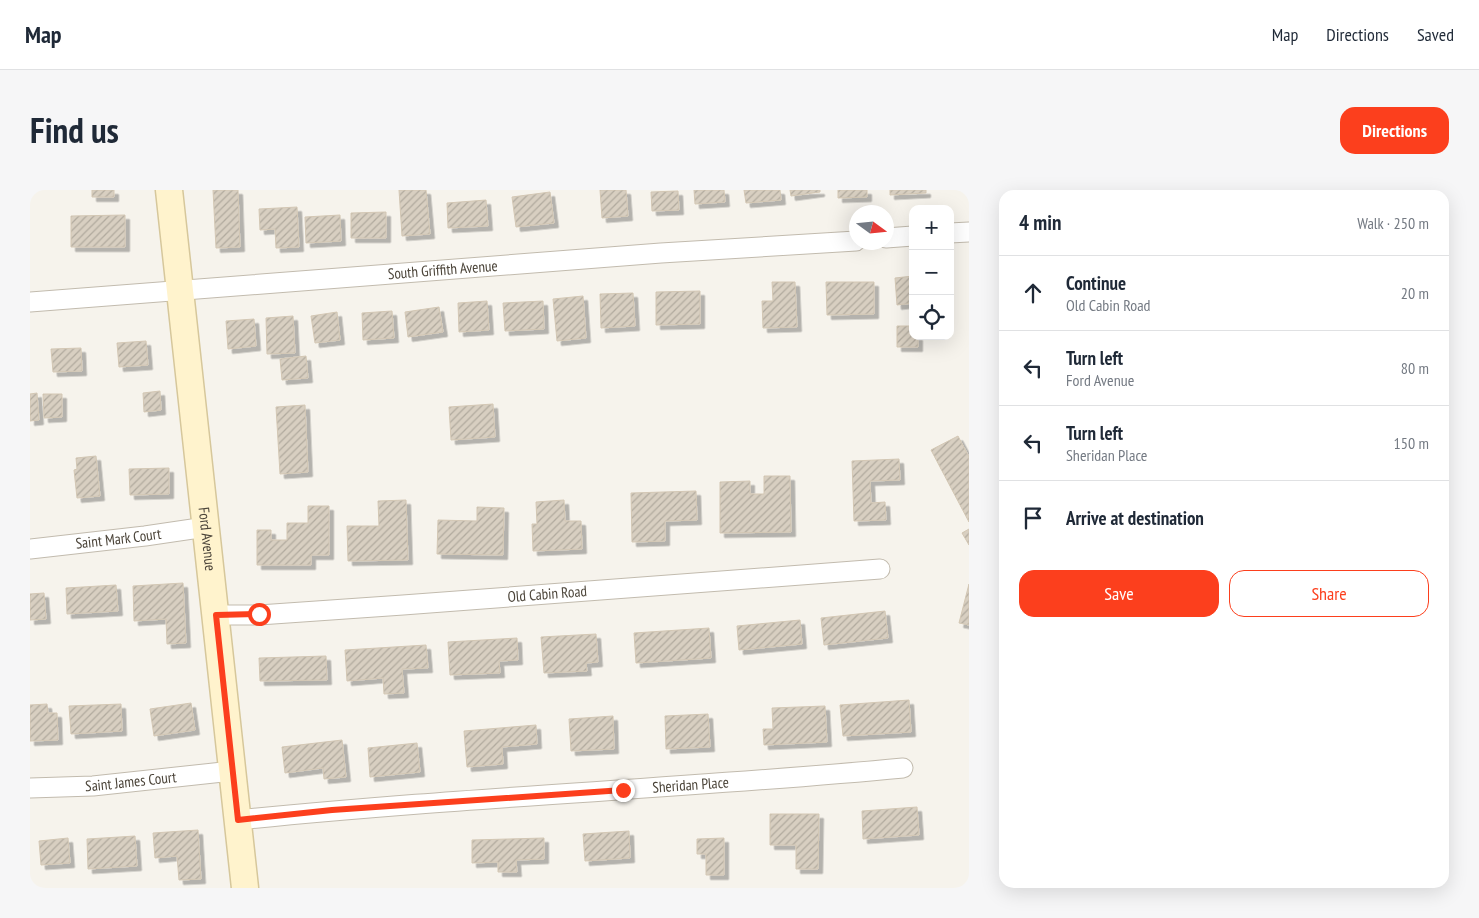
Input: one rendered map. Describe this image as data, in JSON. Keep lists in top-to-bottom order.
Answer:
{
  "streets": {
    "street": [
      "South Griffith Avenue",
      "Saint Mark Court",
      "Ford Avenue",
      "Old Cabin Road",
      "Saint James Court",
      "Sheridan Place"
    ]
  },
  "crossings": [
    ["South Griffith Avenue", "Ford Avenue"],
    ["Saint Mark Court", "Ford Avenue"],
    ["Ford Avenue", "Old Cabin Road"],
    ["Ford Avenue", "Saint James Court"],
    ["Ford Avenue", "Sheridan Place"]
  ],
  "north": "right",
  "page": {
    "header": "Map",
    "nav": ["Map", "Directions", "Saved"],
    "title": "Find us",
    "buttons": [
      "Directions",
      ["Save", "Share"]
    ],
    "heading": ["4 min", "Walk · 250 m"],
    "map_buttons": ["+", "−"],
    "list": [
      ["Continue", "Old Cabin Road", "20 m"],
      ["Turn left", "Ford Avenue", "80 m"],
      ["Turn left", "Sheridan Place", "150 m"],
      "Arrive at destination"
    ]
  }
}
